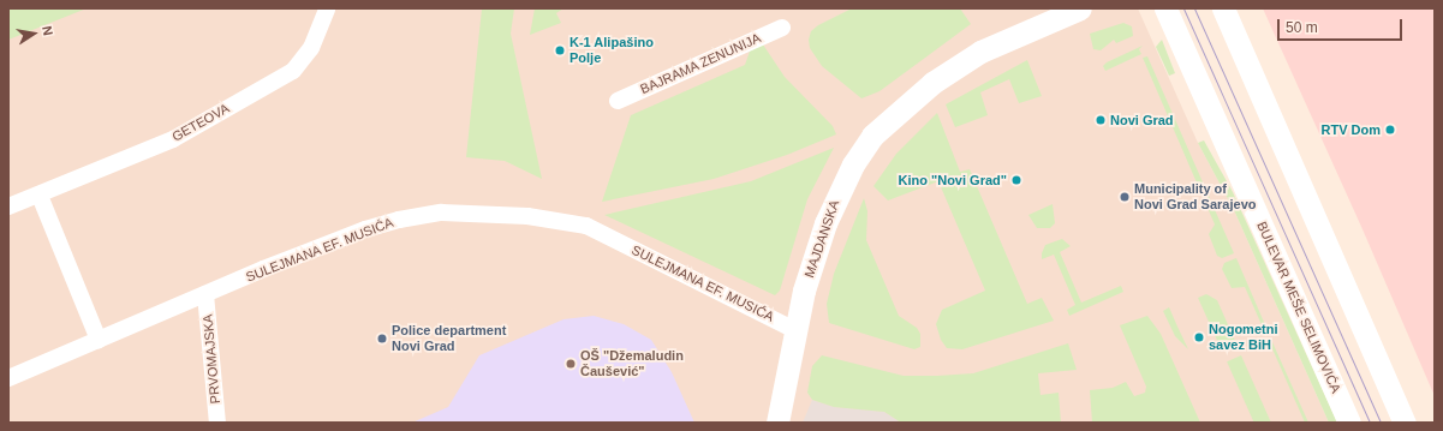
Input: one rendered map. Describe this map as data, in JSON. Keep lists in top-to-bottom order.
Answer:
{
  "streets": {
    "main road": ["MAJDANSKA", "BULEVAR MEŠE SELIMOVIĆA"],
    "street": [
      "BAJRAMA ZENUNIJA",
      "GETEOVA",
      "SULEJMANA EF. MUSIĆA",
      "PRVOMAJSKA"
    ]
  },
  "crossings": [
    ["MAJDANSKA", "SULEJMANA EF. MUSIĆA"],
    ["SULEJMANA EF. MUSIĆA", "PRVOMAJSKA"]
  ],
  "places": [
    "K-1 Alipašino Polje",
    "Novi Grad",
    "RTV Dom",
    "Kino \"Novi Grad\"",
    "Municipality of Novi Grad Sarajevo",
    "Nogometni savez BiH",
    "Police department Novi Grad",
    "OŠ \"Džemaludin Čaušević\""
  ],
  "scale_bar": "50 m",
  "north": "right"
}
